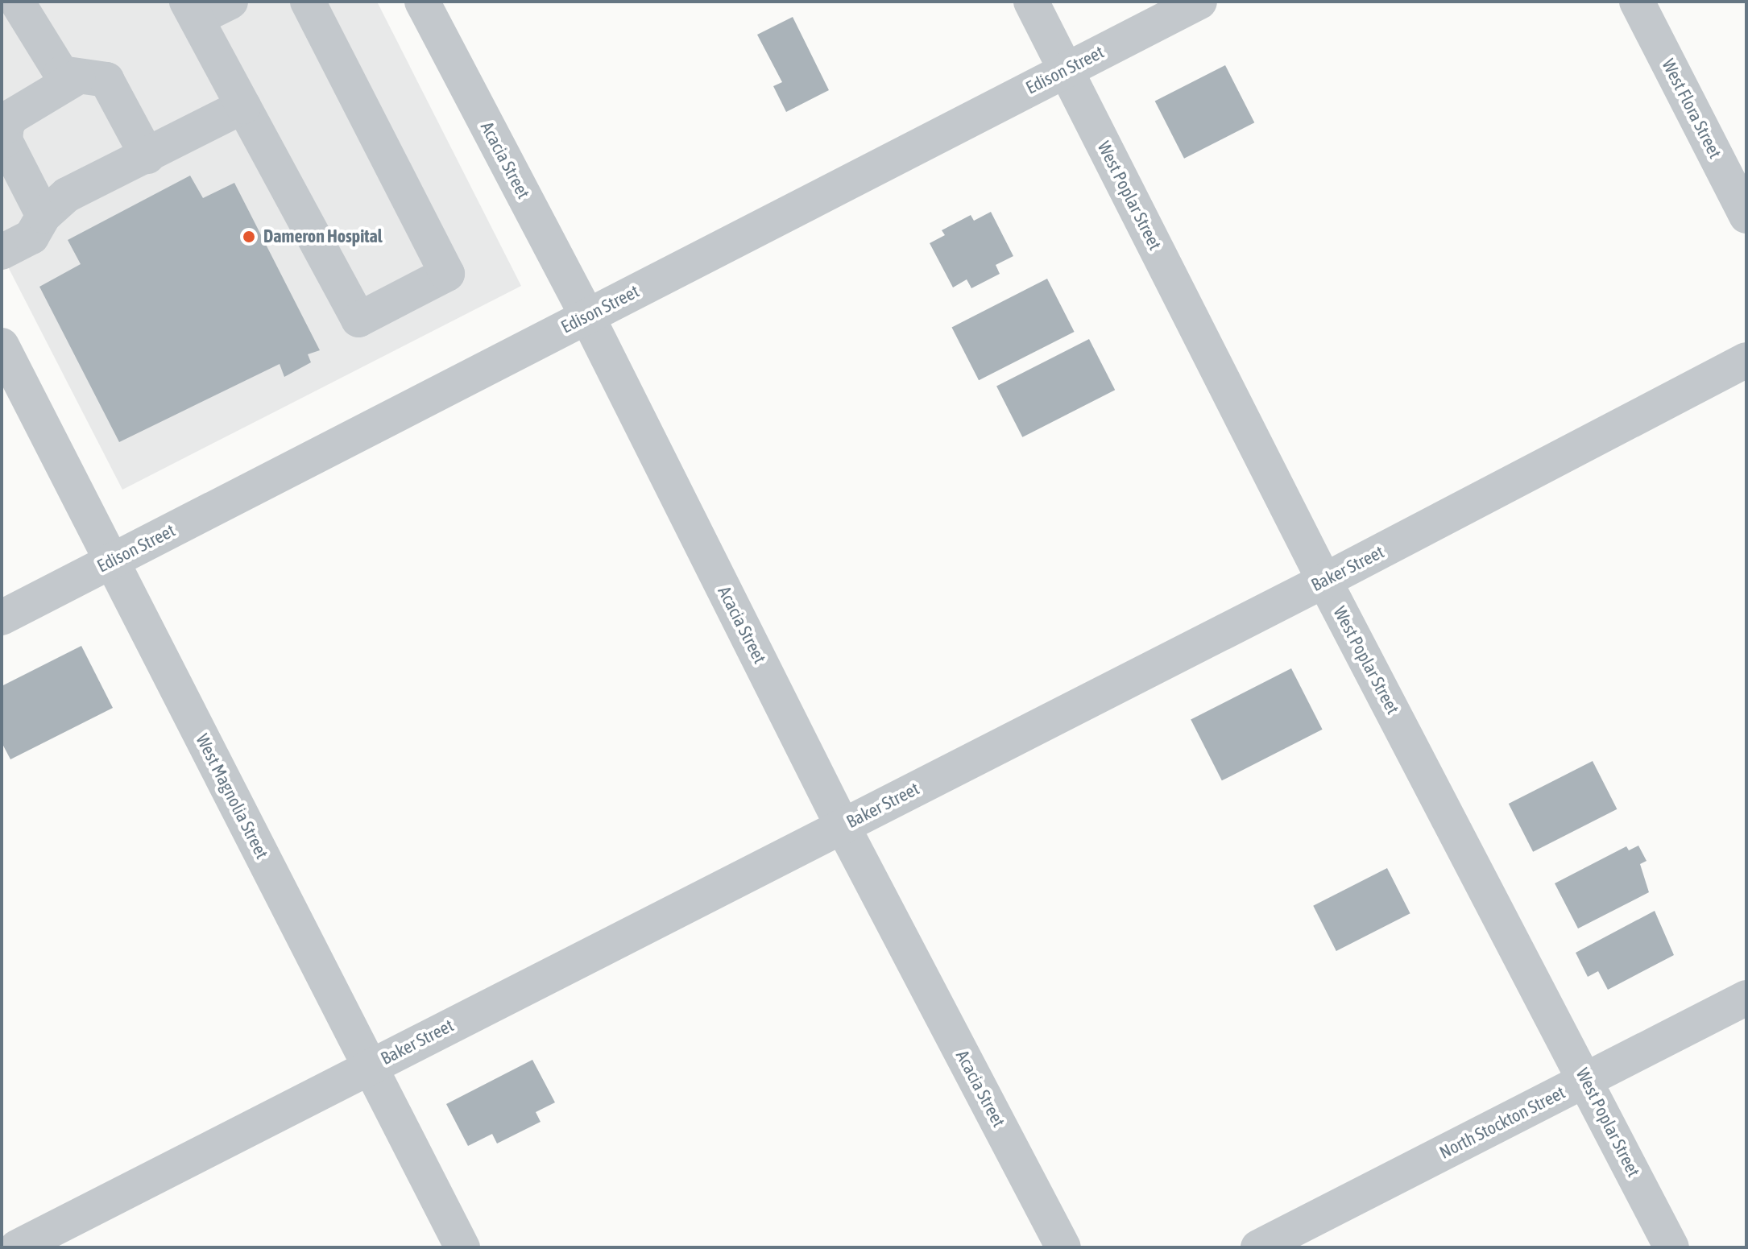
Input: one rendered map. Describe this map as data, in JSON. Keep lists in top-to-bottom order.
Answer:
{
  "streets": {
    "street": [
      "Edison Street",
      "West Flora Street",
      "Acacia Street",
      "West Poplar Street",
      "Baker Street",
      "West Magnolia Street",
      "North Stockton Street"
    ]
  },
  "crossings": [
    ["Edison Street", "Acacia Street"],
    ["Edison Street", "West Poplar Street"],
    ["Edison Street", "West Magnolia Street"],
    ["Acacia Street", "Baker Street"],
    ["West Poplar Street", "Baker Street"],
    ["West Poplar Street", "North Stockton Street"],
    ["Baker Street", "West Magnolia Street"]
  ],
  "places": ["Dameron Hospital"]
}
